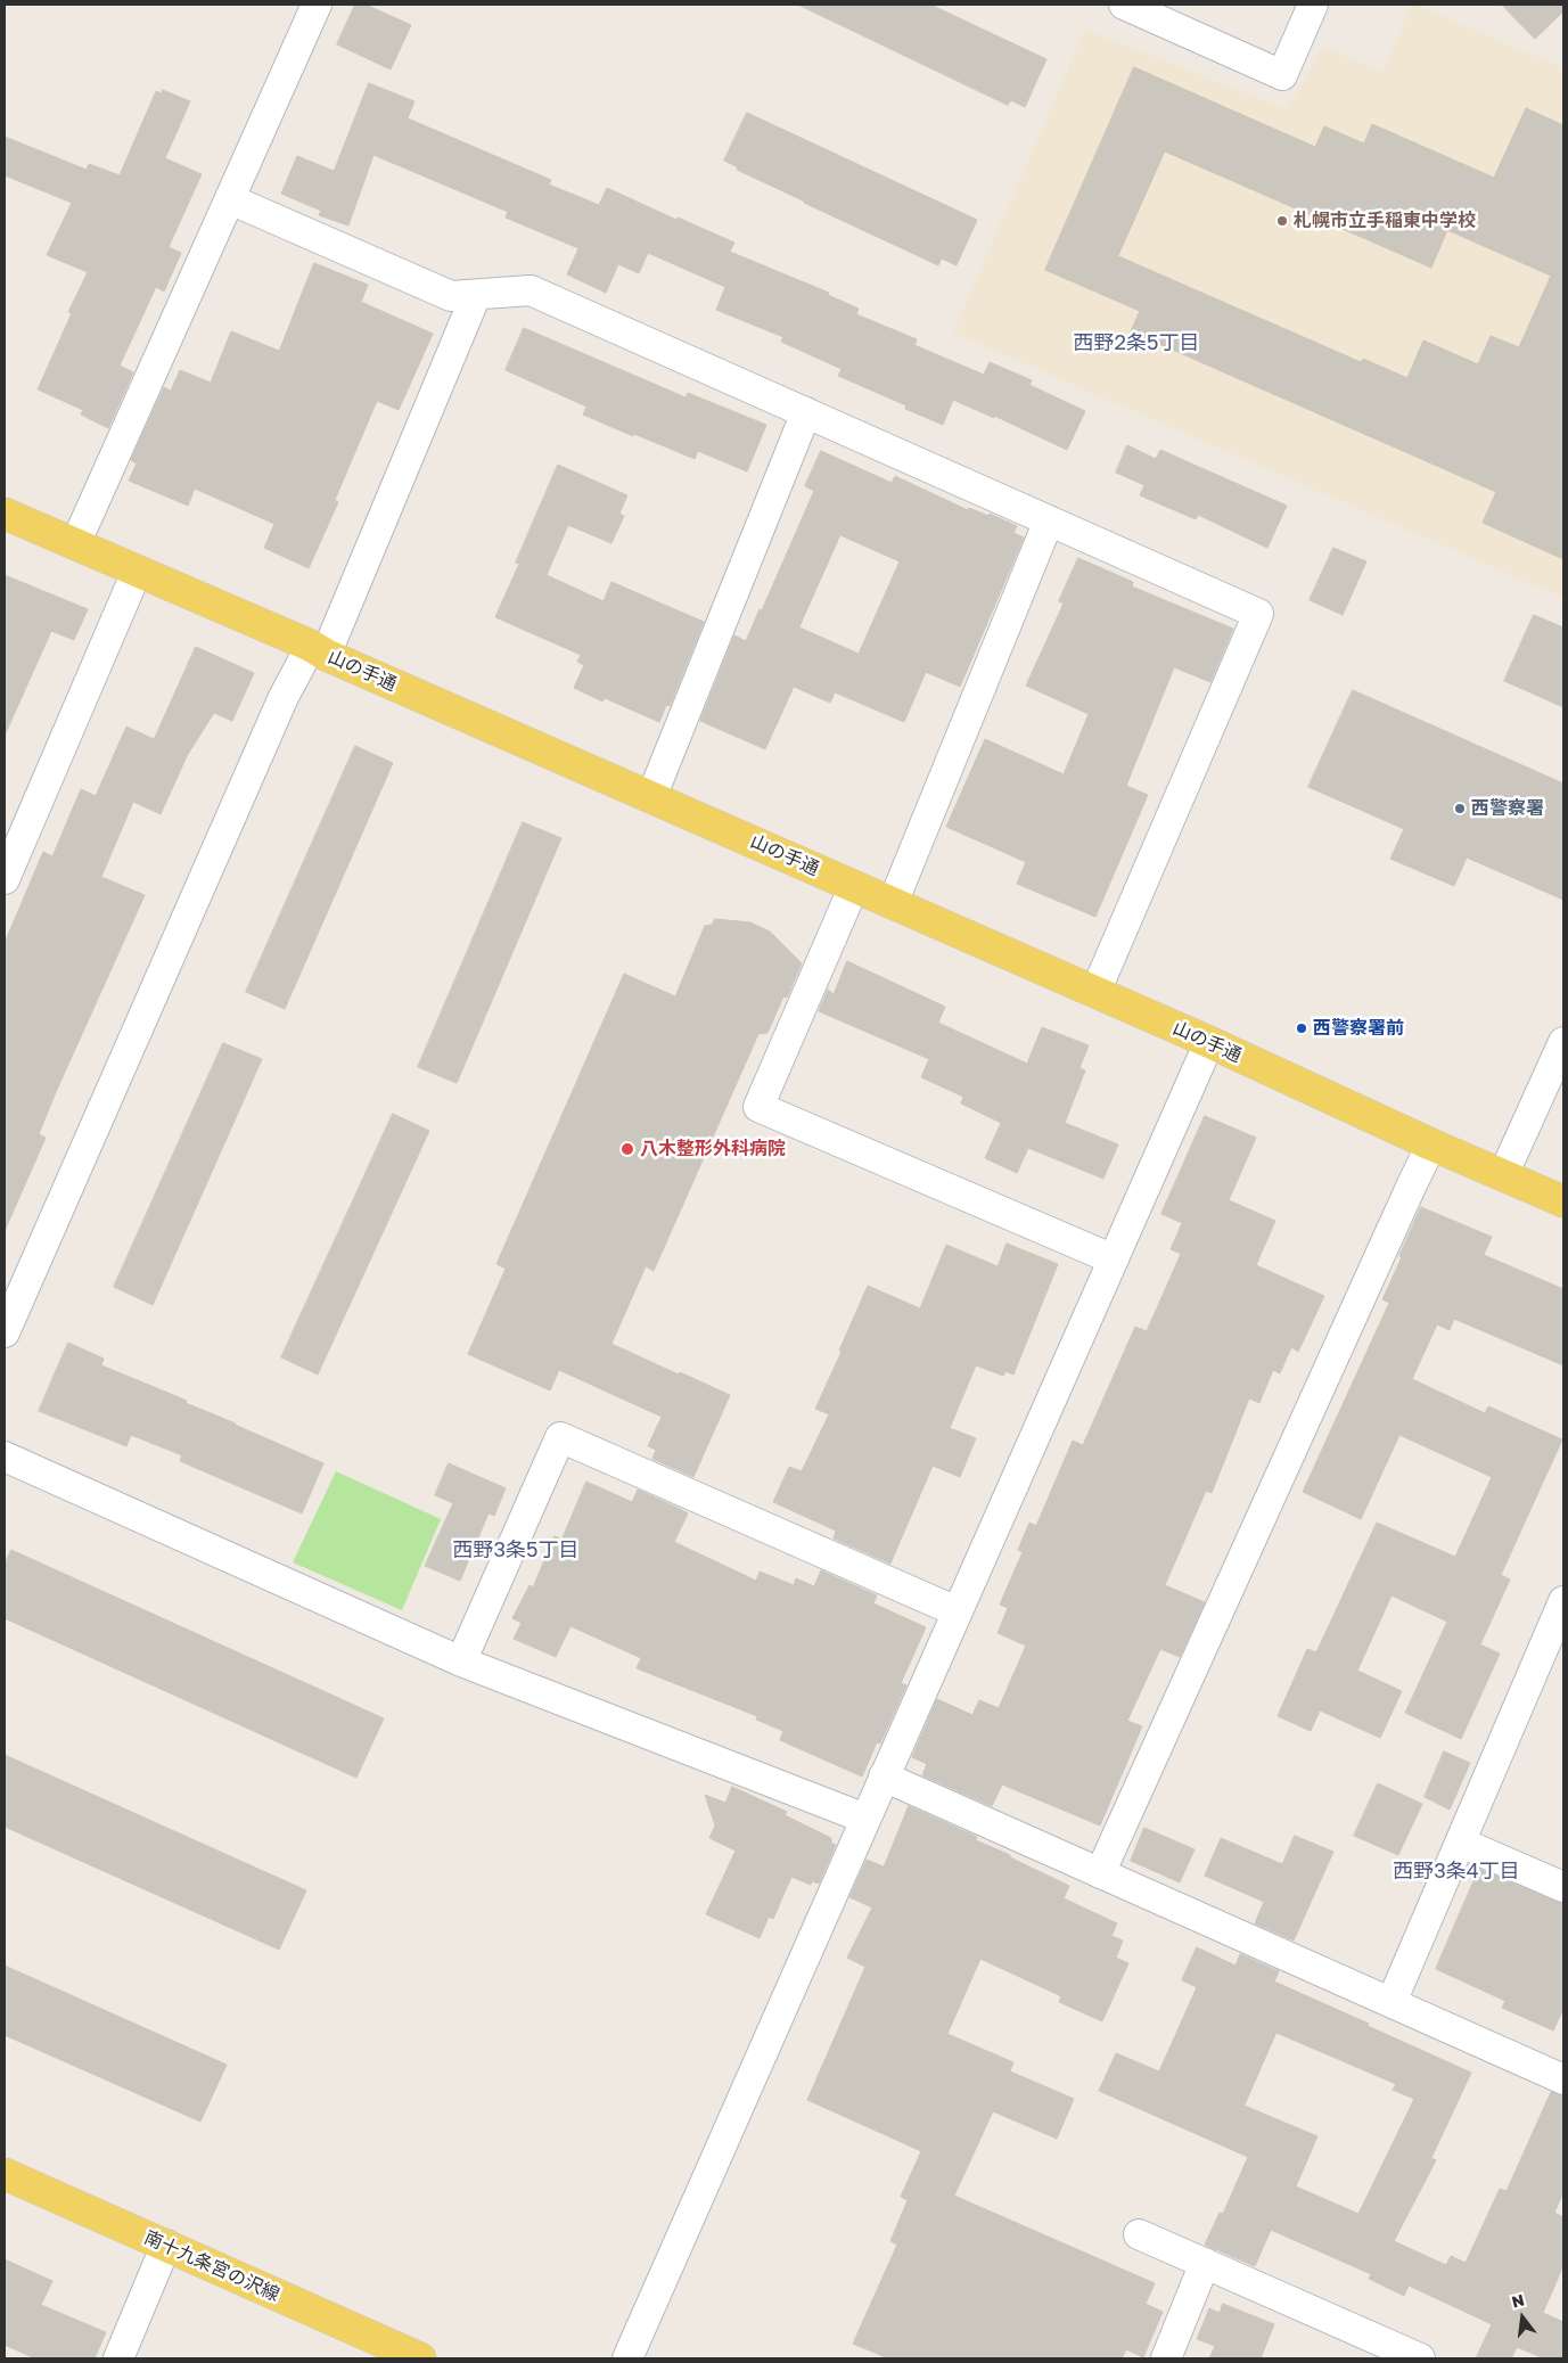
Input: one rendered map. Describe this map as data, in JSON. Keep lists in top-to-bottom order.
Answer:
{
  "streets": {
    "main road": ["山の手通", "南十九条宮の沢線"]
  },
  "districts": ["西野2条5丁目", "西野3条5丁目", "西野3条4丁目"],
  "places": [
    "札幌市立手稲東中学校",
    "西警察署",
    "西警察署前",
    "八木整形外科病院"
  ],
  "north": "top"
}
